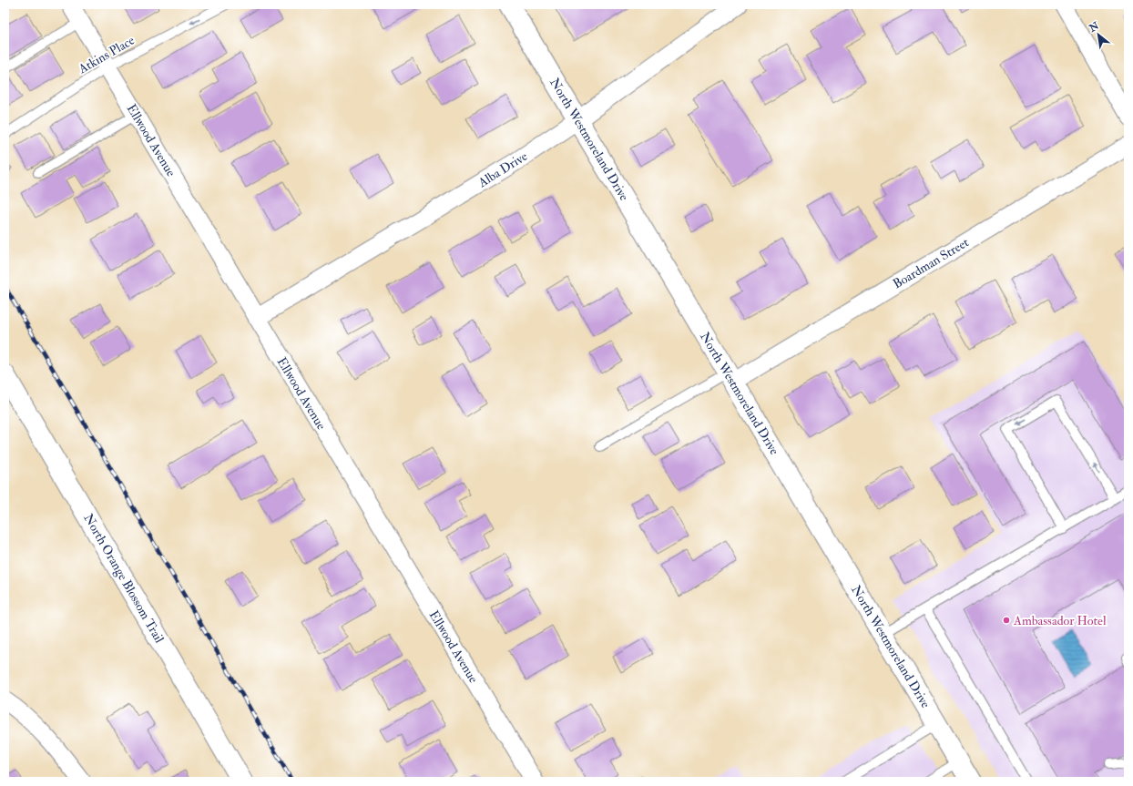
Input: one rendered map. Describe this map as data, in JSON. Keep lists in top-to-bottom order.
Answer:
{
  "streets": {
    "street": [
      "North Westmoreland Drive",
      "Ellwood Avenue",
      "Alba Drive",
      "Boardman Street",
      "North Orange Blossom Trail"
    ],
    "lane": ["Atkins Place"]
  },
  "crossings": [
    ["Atkins Place", "Ellwood Avenue"],
    ["North Westmoreland Drive", "Alba Drive"],
    ["North Westmoreland Drive", "Boardman Street"],
    ["Ellwood Avenue", "Alba Drive"]
  ],
  "one_way": ["Atkins Place"],
  "places": ["Ambassador Hotel"],
  "north": "top left"
}
